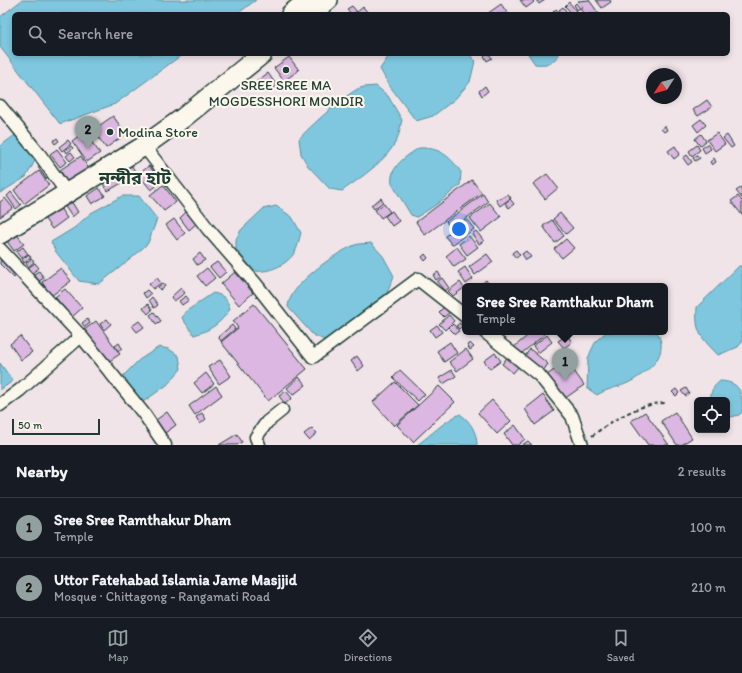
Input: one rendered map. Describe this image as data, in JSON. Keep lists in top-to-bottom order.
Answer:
{
  "districts": ["নন্দীর হাট"],
  "places": ["SREE SREE MA MOGDESSHORI MONDIR", "Modina Store"],
  "scale_bar": "50 m",
  "north": "bottom left",
  "page": {
    "search": "Search here",
    "pins": ["2", "1"],
    "popup": ["Sree Sree Ramthakur Dham", "Temple"],
    "scale": "50 m",
    "heading": ["Nearby", "2 results"],
    "list": [
      {
        "mark": "1",
        "name": "Sree Sree Ramthakur Dham",
        "note": "Temple",
        "value": "100 m"
      },
      {
        "mark": "2",
        "name": "Uttor Fatehabad Islamia Jame Masjjid",
        "note": "Mosque · Chittagong - Rangamati Road",
        "value": "210 m"
      }
    ],
    "nav": ["Map", "Directions", "Saved"]
  }
}
